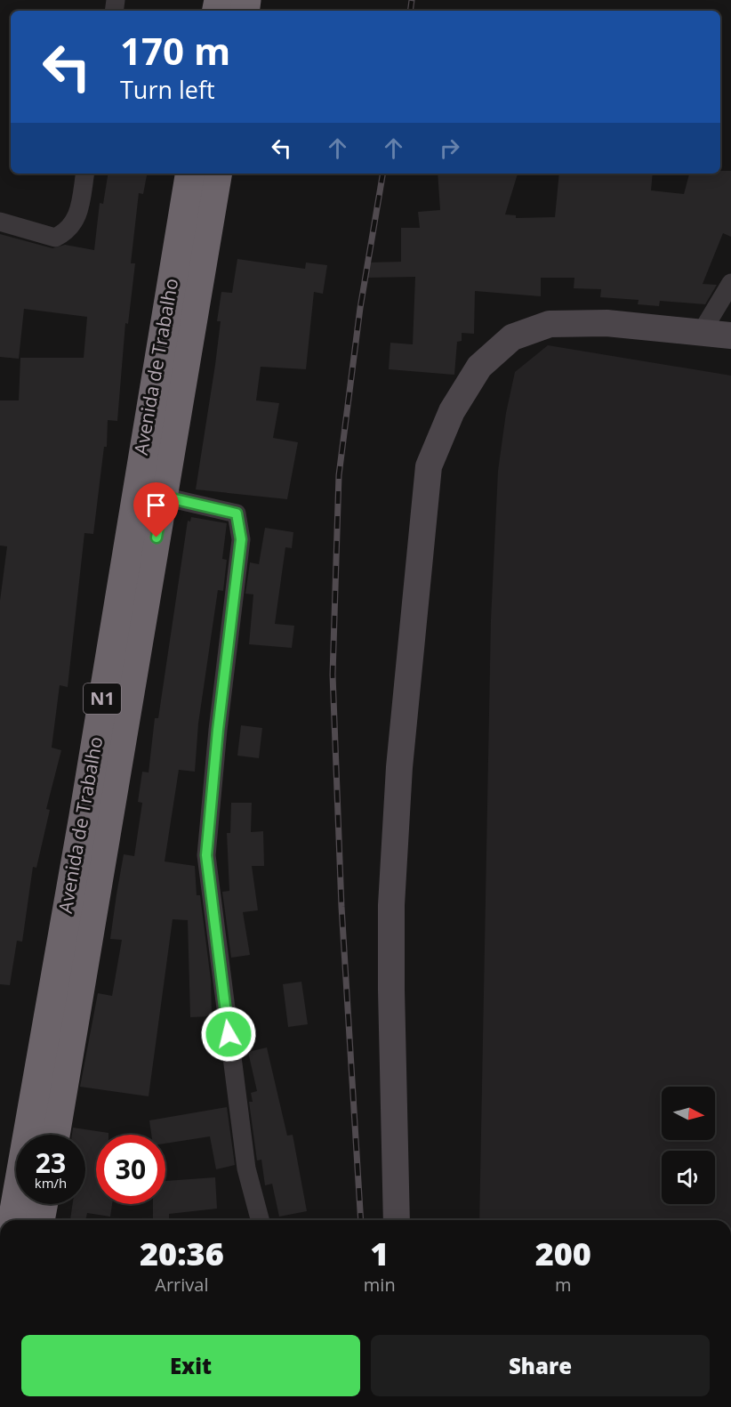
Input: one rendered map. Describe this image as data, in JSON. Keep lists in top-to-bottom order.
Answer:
{
  "streets": {
    "highway": ["Avenida de Trabalho", "N1"]
  },
  "north": "right",
  "page": {
    "turn": ["170 m", "Turn left"],
    "speed": "23 km/h",
    "limit": "30",
    "eta": [
      "20:36",
      "Arrival",
      "1",
      "min",
      "200",
      "m"
    ],
    "buttons": ["Exit", "Share"]
  }
}
